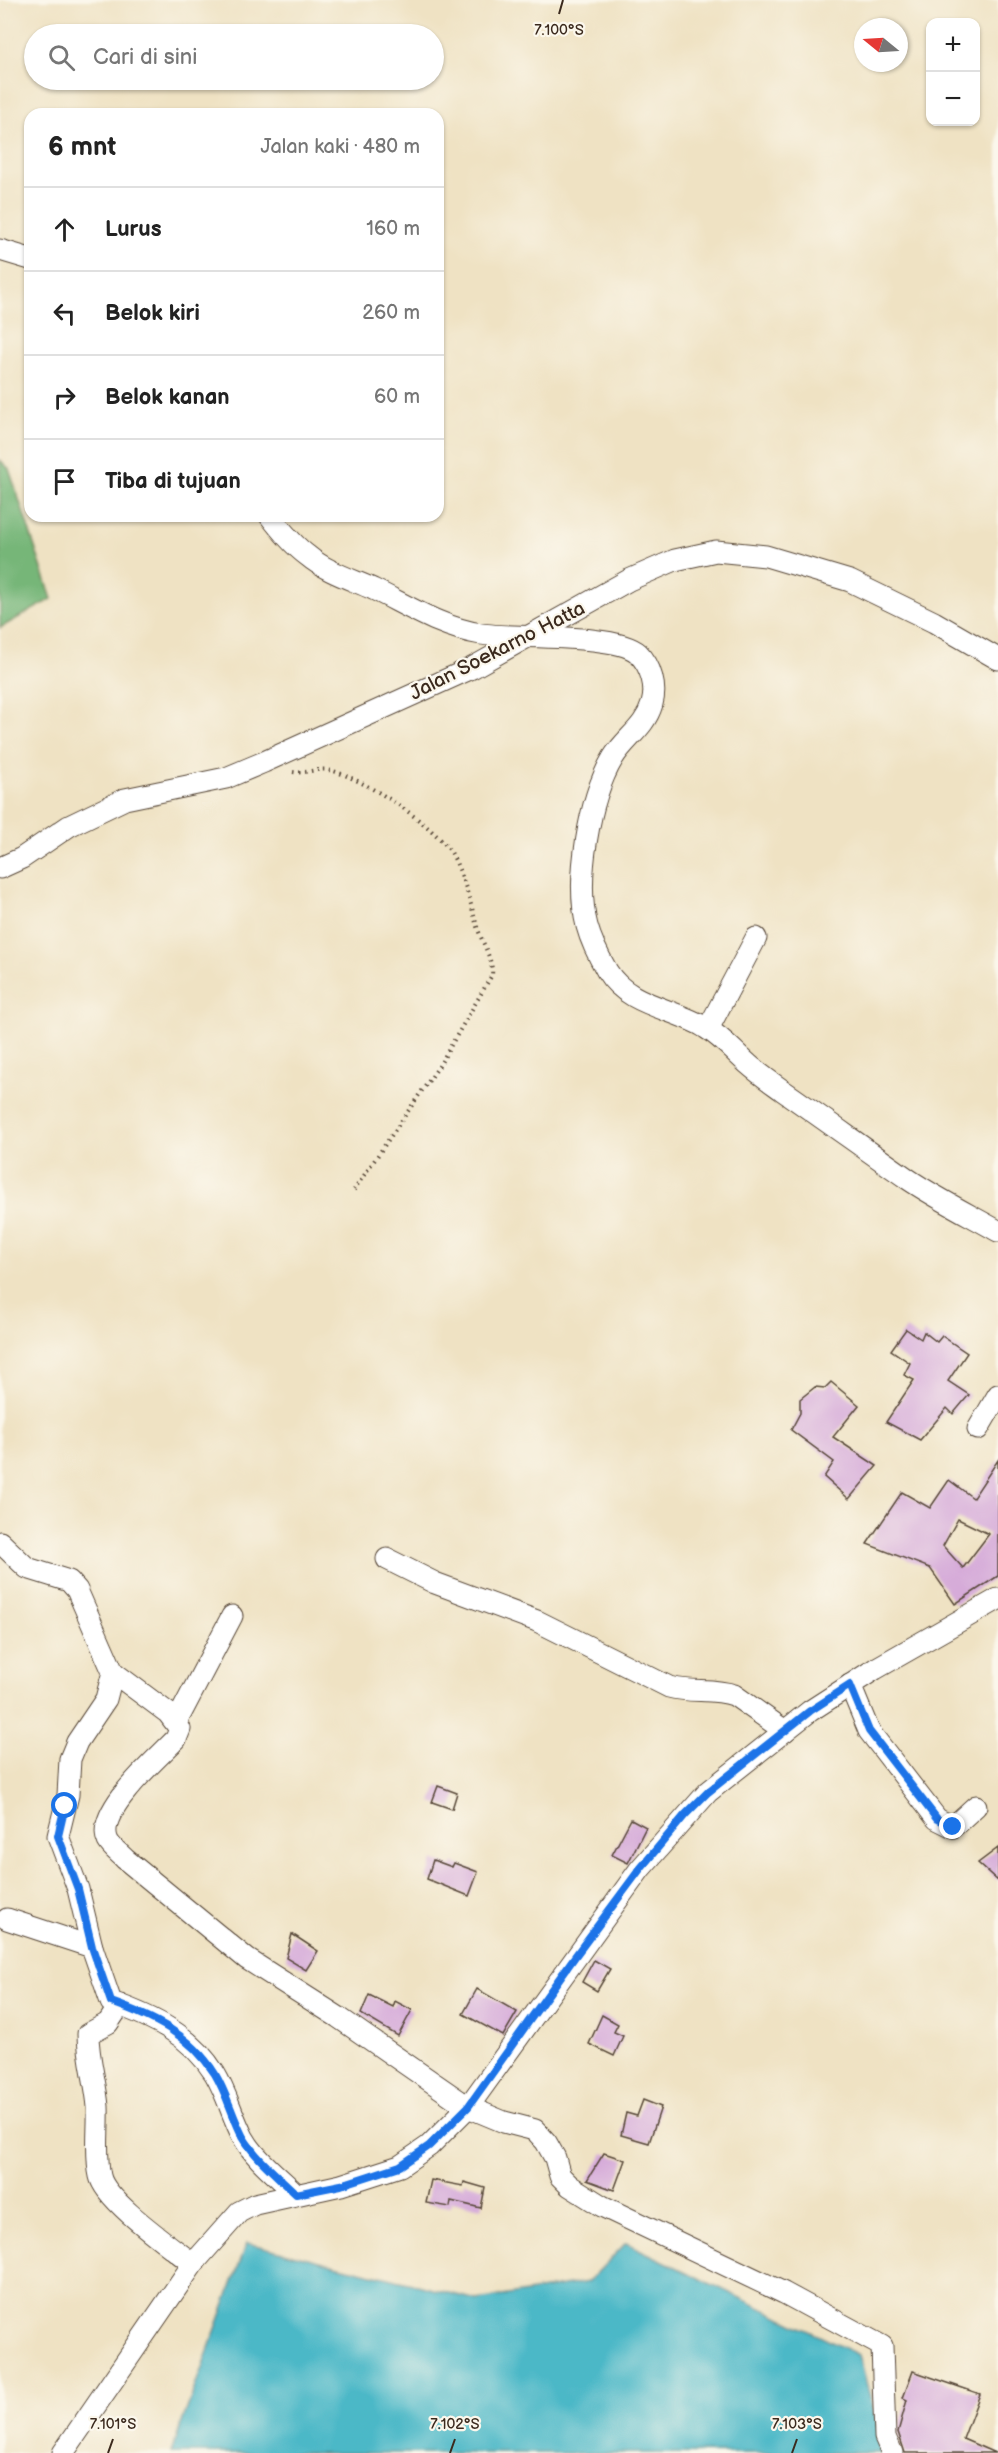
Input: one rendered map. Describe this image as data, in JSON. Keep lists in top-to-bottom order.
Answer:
{
  "streets": {
    "street": ["Jalan Soekarno Hatta"]
  },
  "north": "left",
  "page": {
    "map_buttons": ["+", "−"],
    "search": "Cari di sini",
    "heading": ["6 mnt", "Jalan kaki · 480 m"],
    "list": [
      ["Lurus", "160 m"],
      ["Belok kiri", "260 m"],
      ["Belok kanan", "60 m"],
      "Tiba di tujuan"
    ]
  },
  "coordinates": [
    "7.100°S",
    "7.101°S",
    "7.102°S",
    "7.103°S"
  ]
}
